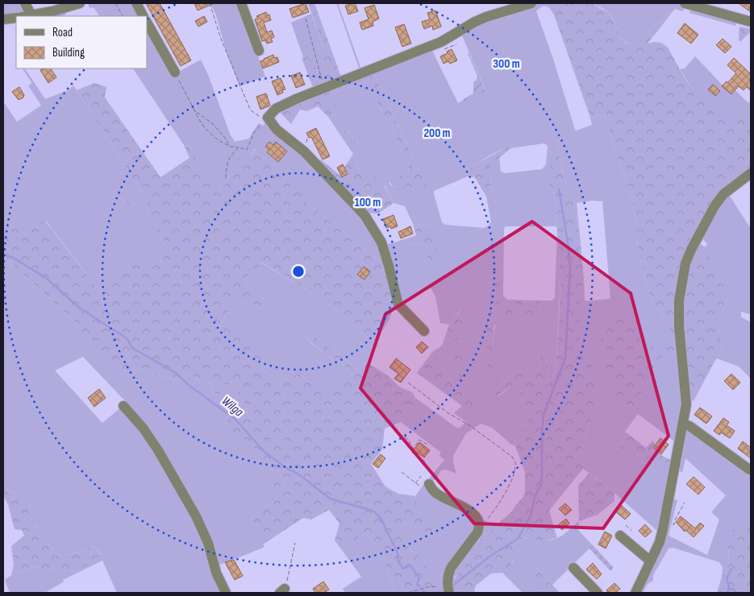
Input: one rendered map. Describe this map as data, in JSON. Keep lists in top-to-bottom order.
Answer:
{
  "water": ["Wilga"],
  "legend": ["Road", "Building"],
  "rings": ["300 m", "200 m", "100 m"]
}
